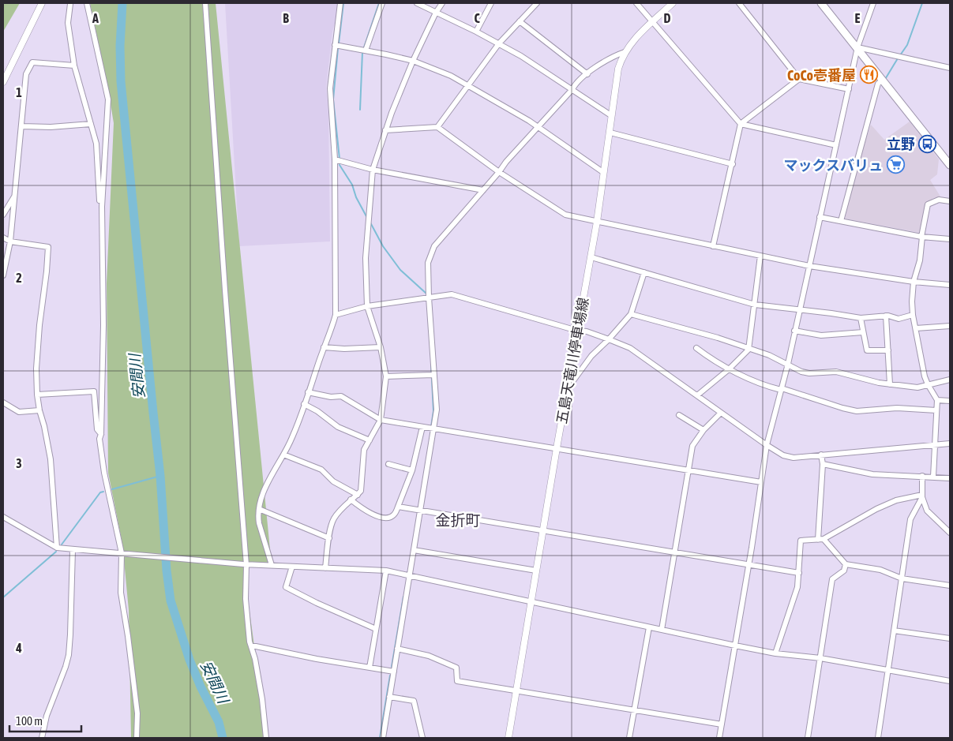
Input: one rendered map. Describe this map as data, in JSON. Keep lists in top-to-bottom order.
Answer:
{
  "streets": {
    "main road": ["五島天竜川停車場線"]
  },
  "districts": ["金折町"],
  "water": ["安間川"],
  "places": {
    "restaurant": ["CoCo壱番屋"],
    "bus stop": ["立野"],
    "supermarket": ["マックスバリュ"]
  },
  "scale_bar": "100 m",
  "grid": {
    "columns": [
      "A",
      "B",
      "C",
      "D",
      "E"
    ],
    "rows": [
      "1",
      "2",
      "3",
      "4"
    ]
  }
}
